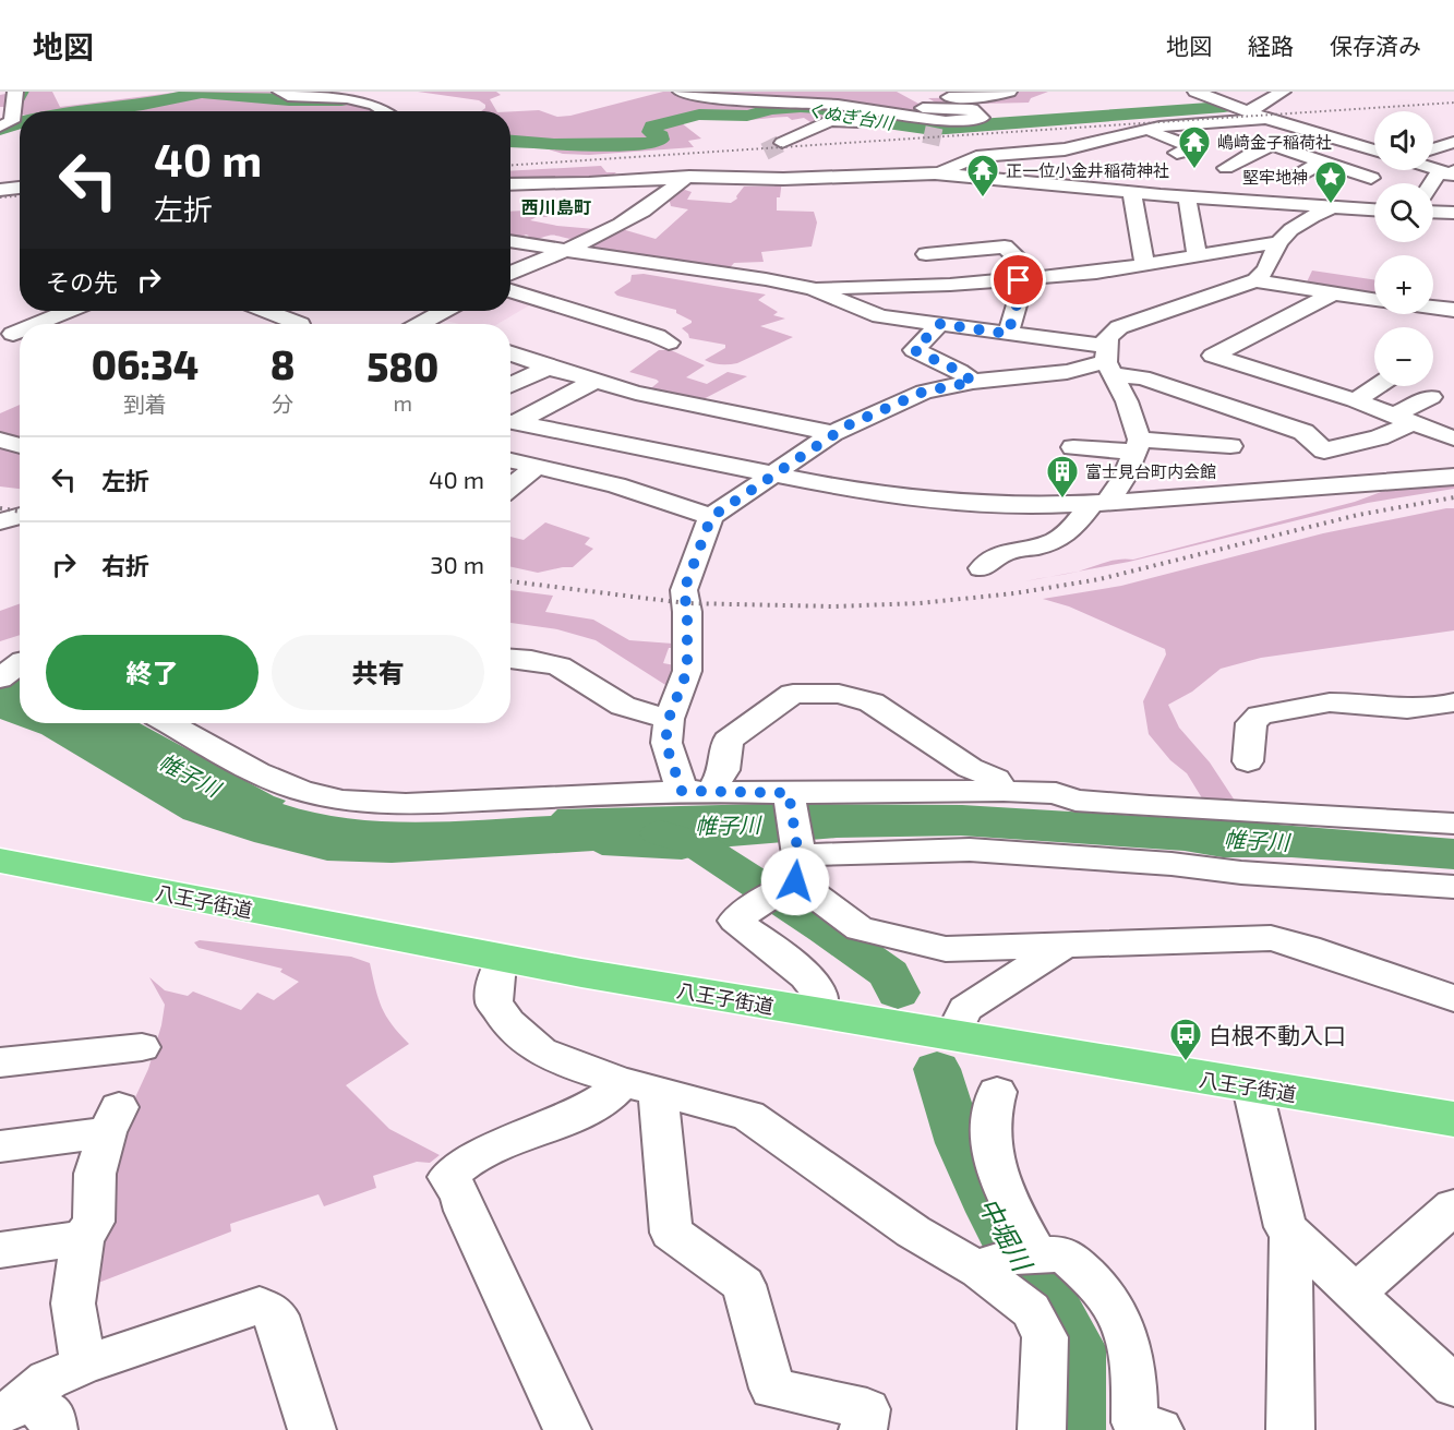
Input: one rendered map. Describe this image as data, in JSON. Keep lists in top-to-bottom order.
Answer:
{
  "streets": {
    "highway": ["八王子街道"]
  },
  "districts": ["西川島町"],
  "water": ["くぬぎ台川", "帷子川", "中堀川"],
  "places": {
    "temple": ["嶋﨑金子稲荷社", "正一位小金井稲荷神社"],
    "place": ["堅牢地神"],
    "building": ["富士見台町内会館"],
    "bus stop": ["白根不動入口"]
  },
  "page": {
    "header": "地図",
    "nav": ["地図", "経路", "保存済み"],
    "map_buttons": ["+", "−"],
    "turn": ["40 m", "左折"],
    "then": "その先",
    "eta": [
      "06:34",
      "到着",
      "8",
      "分",
      "580",
      "m"
    ],
    "list": [
      {
        "name": "左折",
        "value": "40 m"
      },
      {
        "name": "右折",
        "value": "30 m"
      }
    ],
    "buttons": ["終了", "共有"]
  }
}
